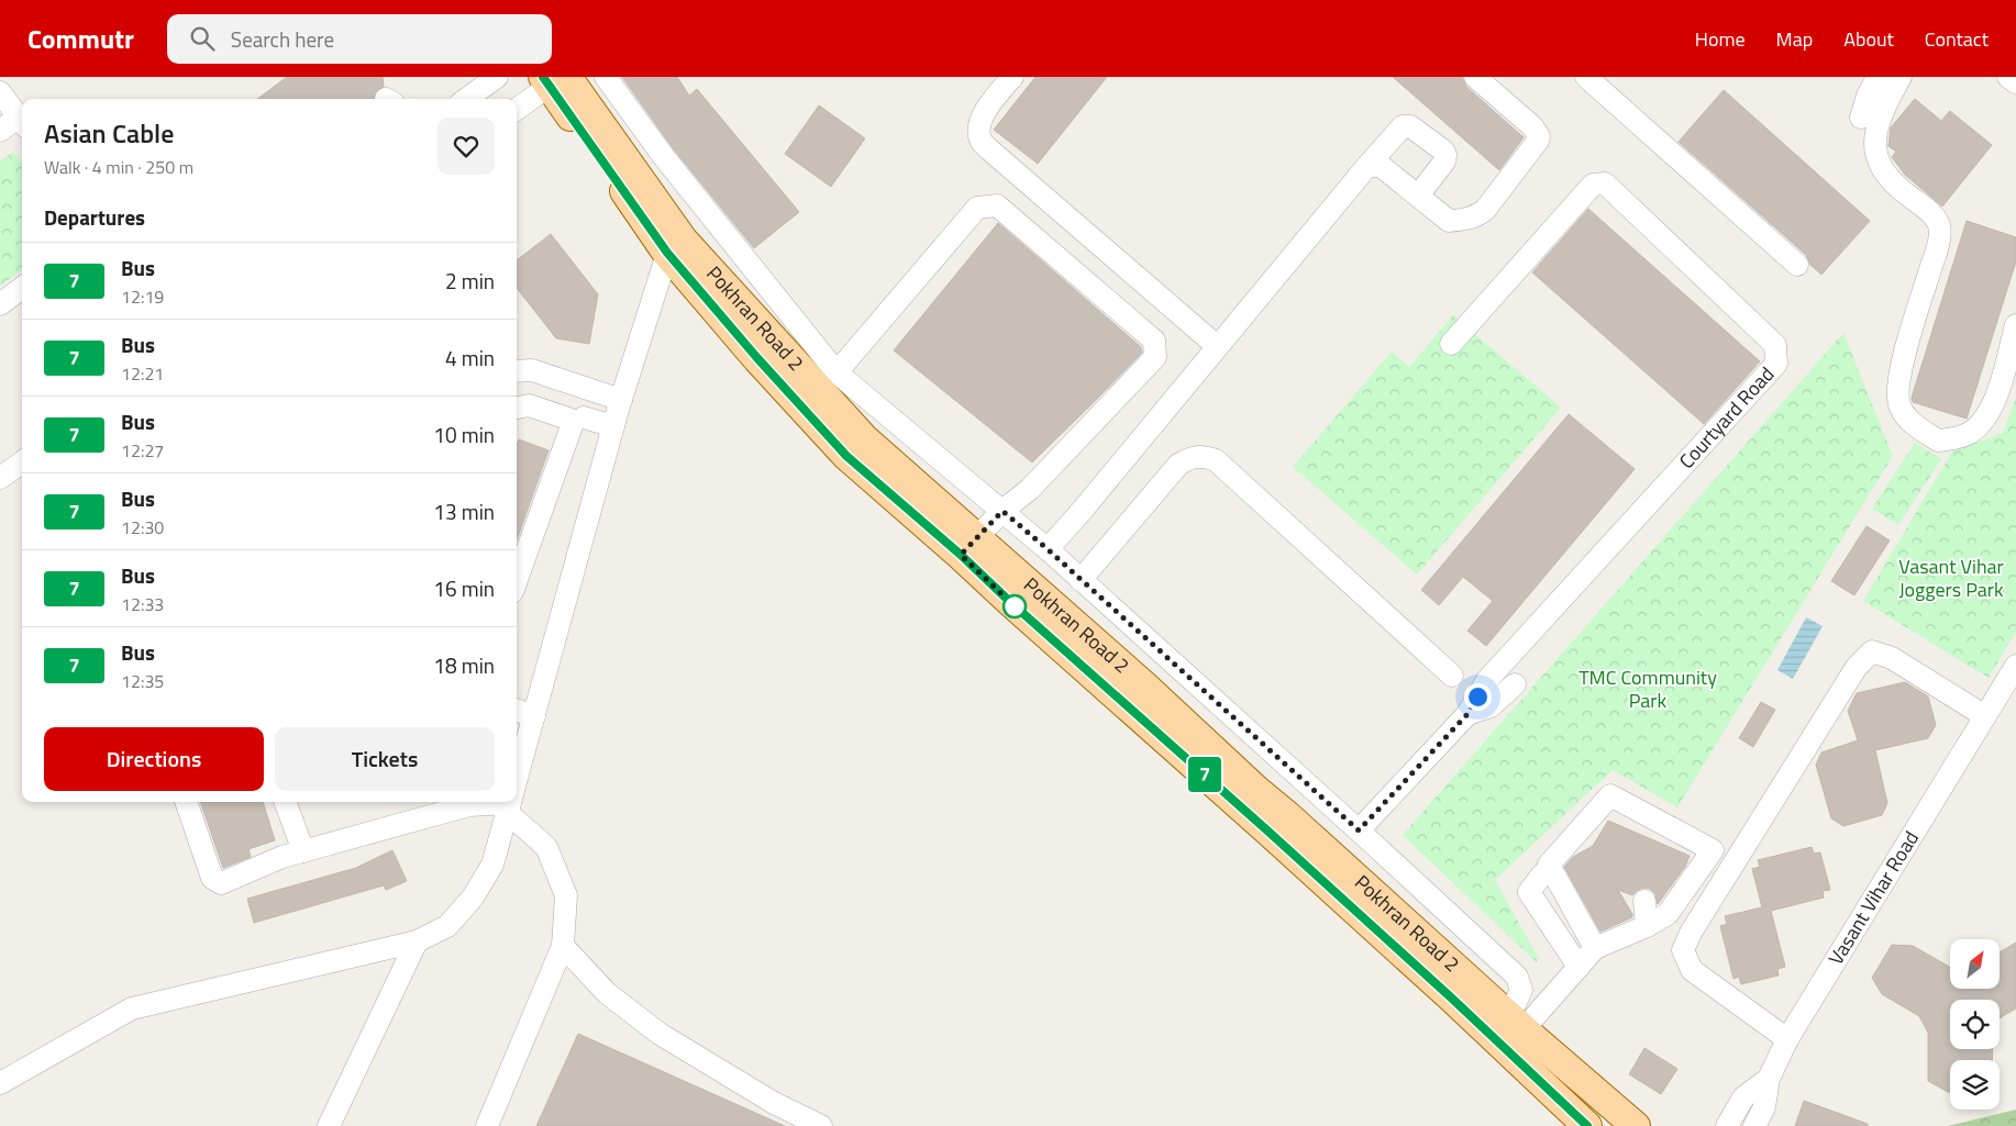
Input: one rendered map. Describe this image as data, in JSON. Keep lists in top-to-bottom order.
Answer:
{
  "streets": {
    "main road": ["Pokhran Road 2"],
    "street": ["Courtyard Road", "Vasant Vihar Road"]
  },
  "parks": ["Vasant Vihar Joggers Park", "TMC Community Park"],
  "lines": ["bus line 7"],
  "north": "top right",
  "page": {
    "header": "Commutr",
    "search": "Search here",
    "nav": [
      "Home",
      "Map",
      "About",
      "Contact"
    ],
    "on_map": "7",
    "heading": [
      ["Asian Cable", "Walk · 4 min · 250 m"],
      "Departures"
    ],
    "list": [
      {
        "mark": "7",
        "name": "Bus",
        "note": "12:19",
        "value": "2 min"
      },
      {
        "mark": "7",
        "name": "Bus",
        "note": "12:21",
        "value": "4 min"
      },
      {
        "mark": "7",
        "name": "Bus",
        "note": "12:27",
        "value": "10 min"
      },
      {
        "mark": "7",
        "name": "Bus",
        "note": "12:30",
        "value": "13 min"
      },
      {
        "mark": "7",
        "name": "Bus",
        "note": "12:33",
        "value": "16 min"
      },
      {
        "mark": "7",
        "name": "Bus",
        "note": "12:35",
        "value": "18 min"
      }
    ],
    "buttons": ["Directions", "Tickets"]
  }
}
